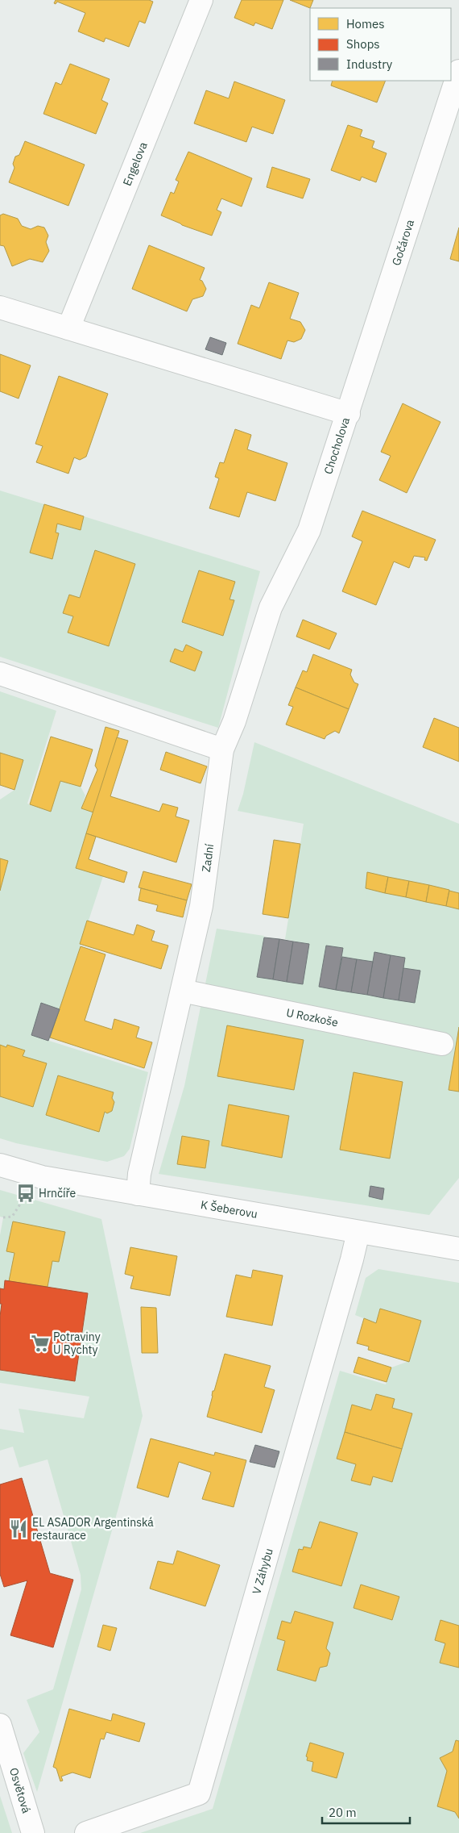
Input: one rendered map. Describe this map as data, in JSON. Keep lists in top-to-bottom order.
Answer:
{
  "streets": {
    "street": [
      "Engelova",
      "Gočárova",
      "Chocholova",
      "Zadní",
      "U Rozkoše",
      "K Šeberovu",
      "V Záhybu",
      "Osvětová"
    ]
  },
  "crossings": [
    ["Engelova", "Chocholova"],
    ["Gočárova", "Chocholova"],
    ["Chocholova", "Zadní"],
    ["Zadní", "U Rozkoše"],
    ["Zadní", "K Šeberovu"],
    ["K Šeberovu", "V Záhybu"]
  ],
  "places": {
    "bus stop": ["Hrnčíře"],
    "supermarket": ["Potraviny U Rychty"],
    "restaurant": ["EL ASADOR Argentinská restaurace"]
  },
  "legend": ["Homes", "Shops", "Industry"],
  "scale_bar": "20 m"
}
